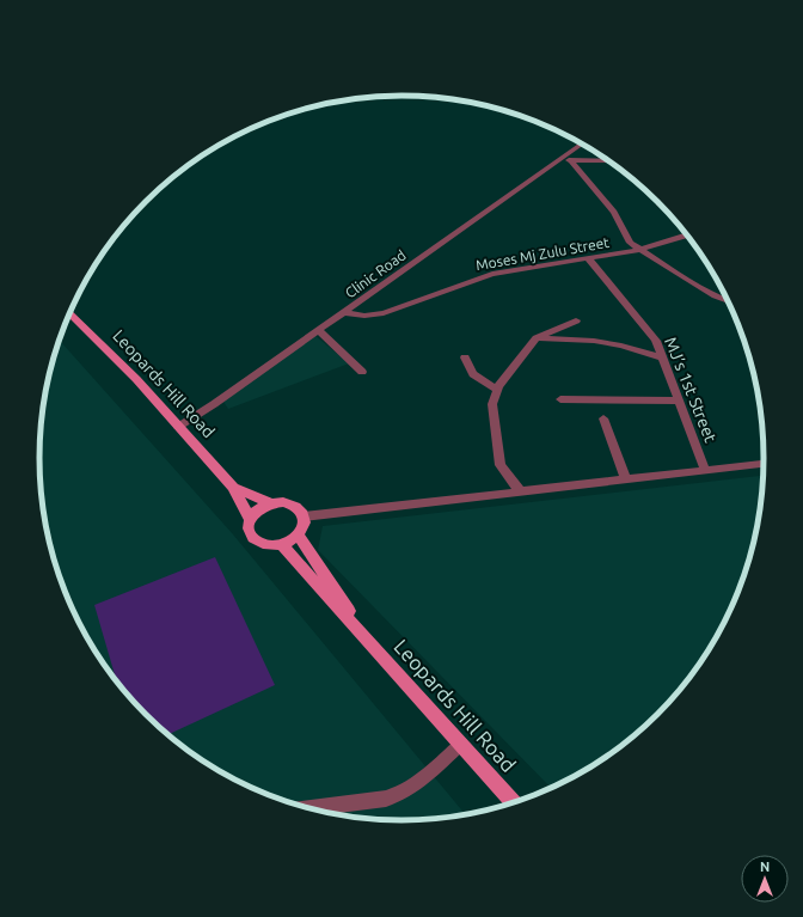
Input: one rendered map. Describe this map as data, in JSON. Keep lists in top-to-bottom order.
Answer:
{
  "streets": {
    "main road": ["Leopards Hill Road"],
    "street": ["Moses Mj Zulu Street", "Clinic Road", "MJ’s 1st Street"]
  },
  "crossings": [
    ["Moses Mj Zulu Street", "Clinic Road"],
    ["Moses Mj Zulu Street", "MJ’s 1st Street"],
    ["Clinic Road", "Leopards Hill Road"]
  ],
  "north": "top"
}
